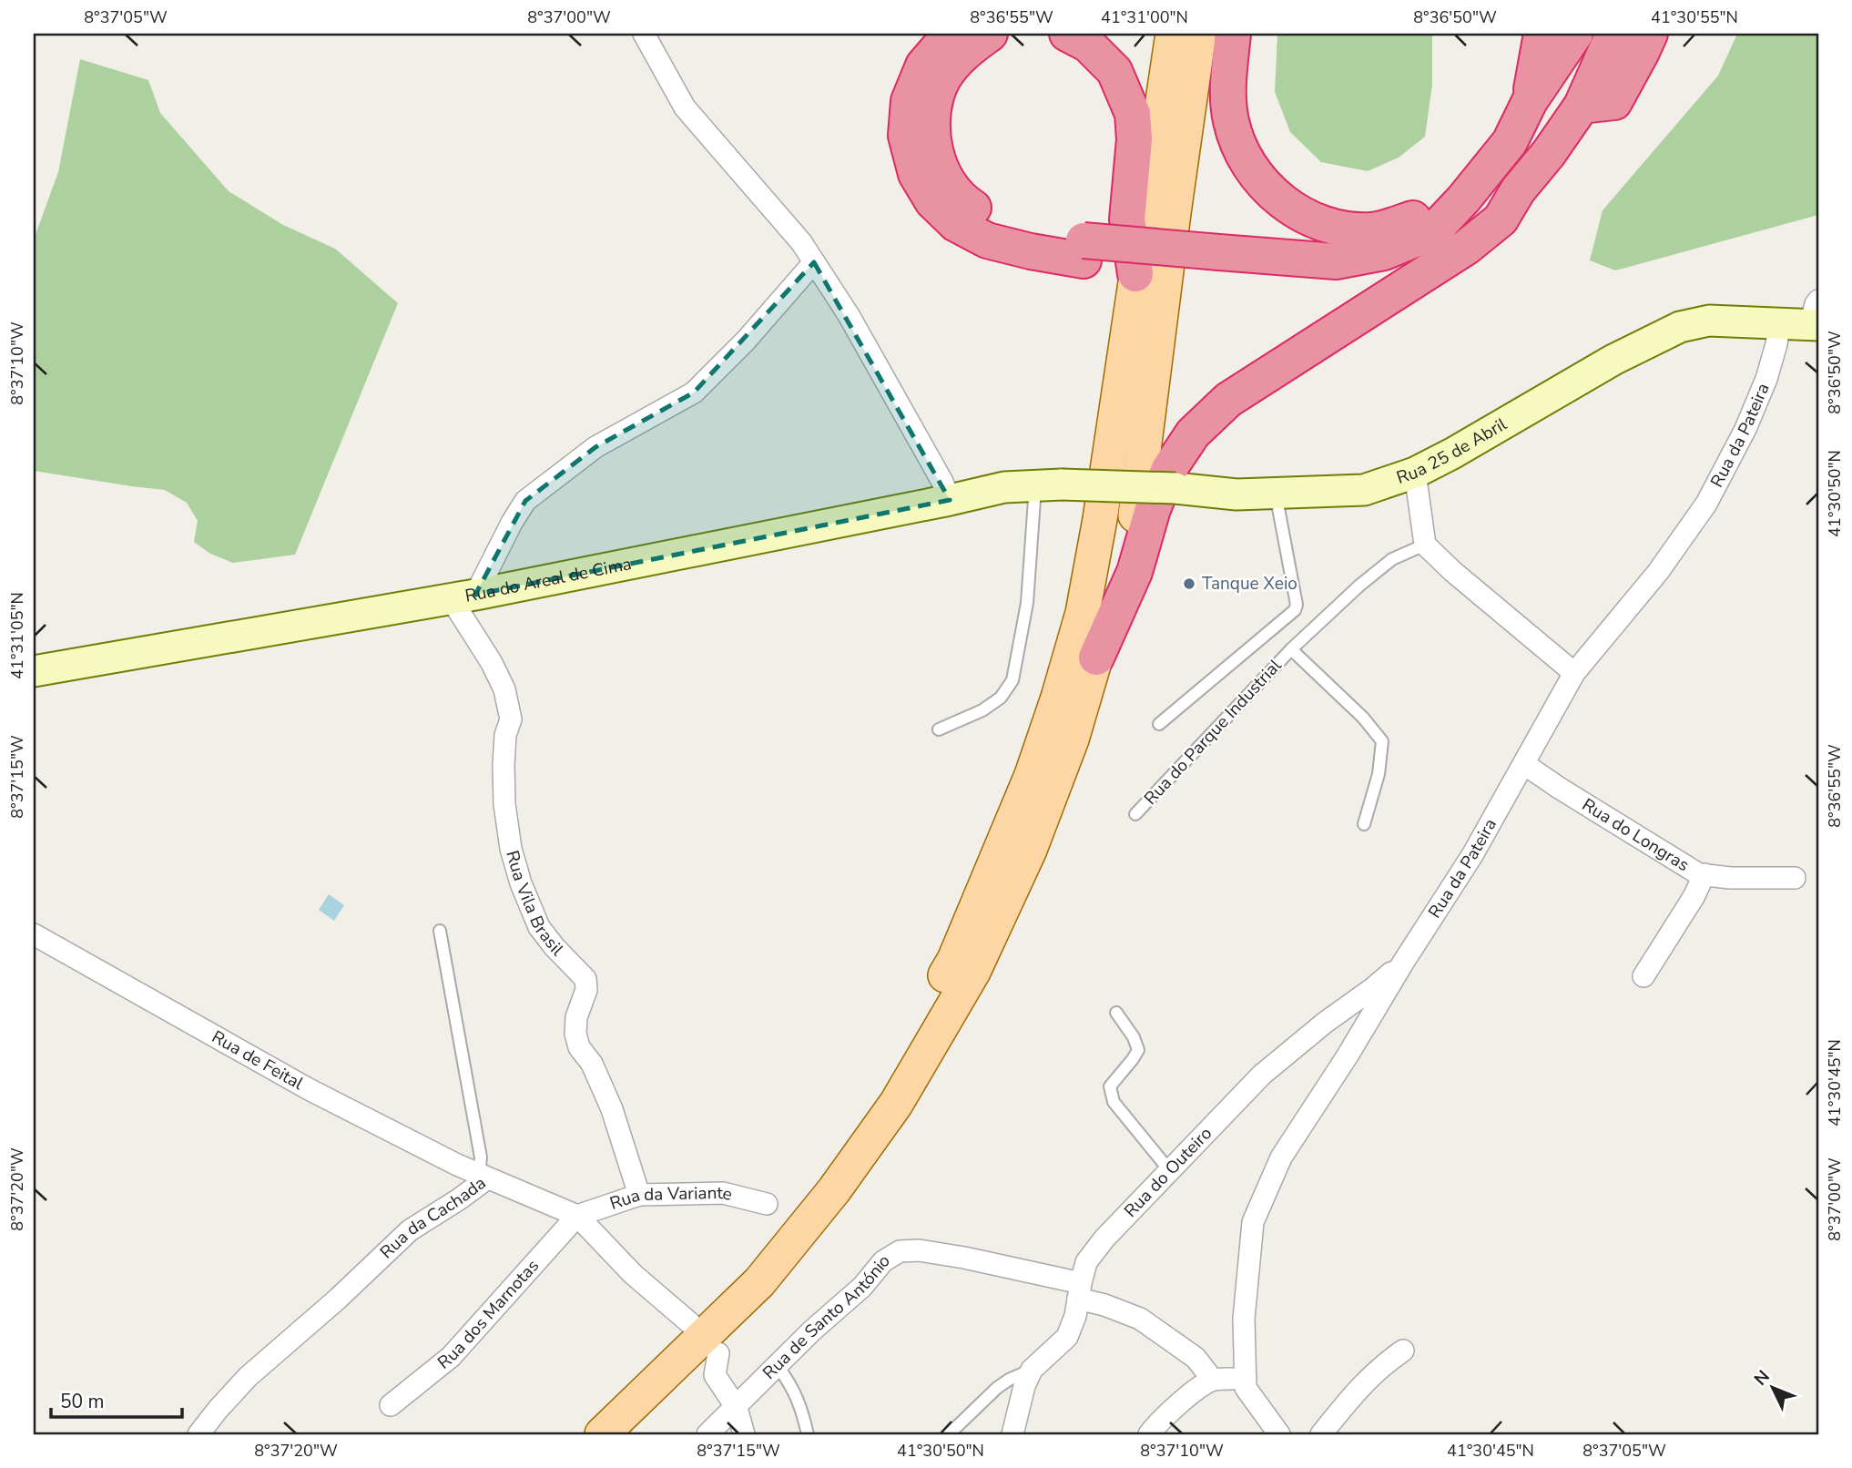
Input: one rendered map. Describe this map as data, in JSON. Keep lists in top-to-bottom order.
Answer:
{
  "streets": {
    "main road": ["Rua 25 de Abril", "Rua do Areal de Cima"],
    "street": [
      "Rua da Pateira",
      "Rua do Longras",
      "Rua Vila Brasil",
      "Rua de Feital",
      "Rua do Outeiro",
      "Rua da Variante",
      "Rua da Cachada",
      "Rua dos Marnotas",
      "Rua de Santo António"
    ],
    "lane": ["Rua do Parque Industrial"]
  },
  "crossings": [
    ["Rua da Pateira", "Rua 25 de Abril"],
    ["Rua da Pateira", "Rua do Longras"],
    ["Rua da Pateira", "Rua do Outeiro"],
    ["Rua 25 de Abril", "Rua do Areal de Cima"],
    ["Rua do Areal de Cima", "Rua Vila Brasil"],
    ["Rua Vila Brasil", "Rua da Variante"],
    ["Rua de Feital", "Rua da Cachada"],
    ["Rua do Outeiro", "Rua de Santo António"],
    ["Rua da Variante", "Rua da Cachada"],
    ["Rua da Variante", "Rua dos Marnotas"],
    ["Rua da Cachada", "Rua dos Marnotas"]
  ],
  "places": ["Tanque Xeio"],
  "scale_bar": "50 m",
  "north": "top left",
  "coordinates": [
    "8°37'05\"W",
    "8°37'00\"W",
    "8°36'55\"W",
    "41°31'00\"N",
    "8°36'50\"W",
    "41°30'55\"N",
    "8°37'10\"W",
    "41°30'50\"N",
    "41°31'05\"N",
    "8°37'15\"W",
    "41°30'45\"N",
    "8°37'20\"W"
  ]
}
